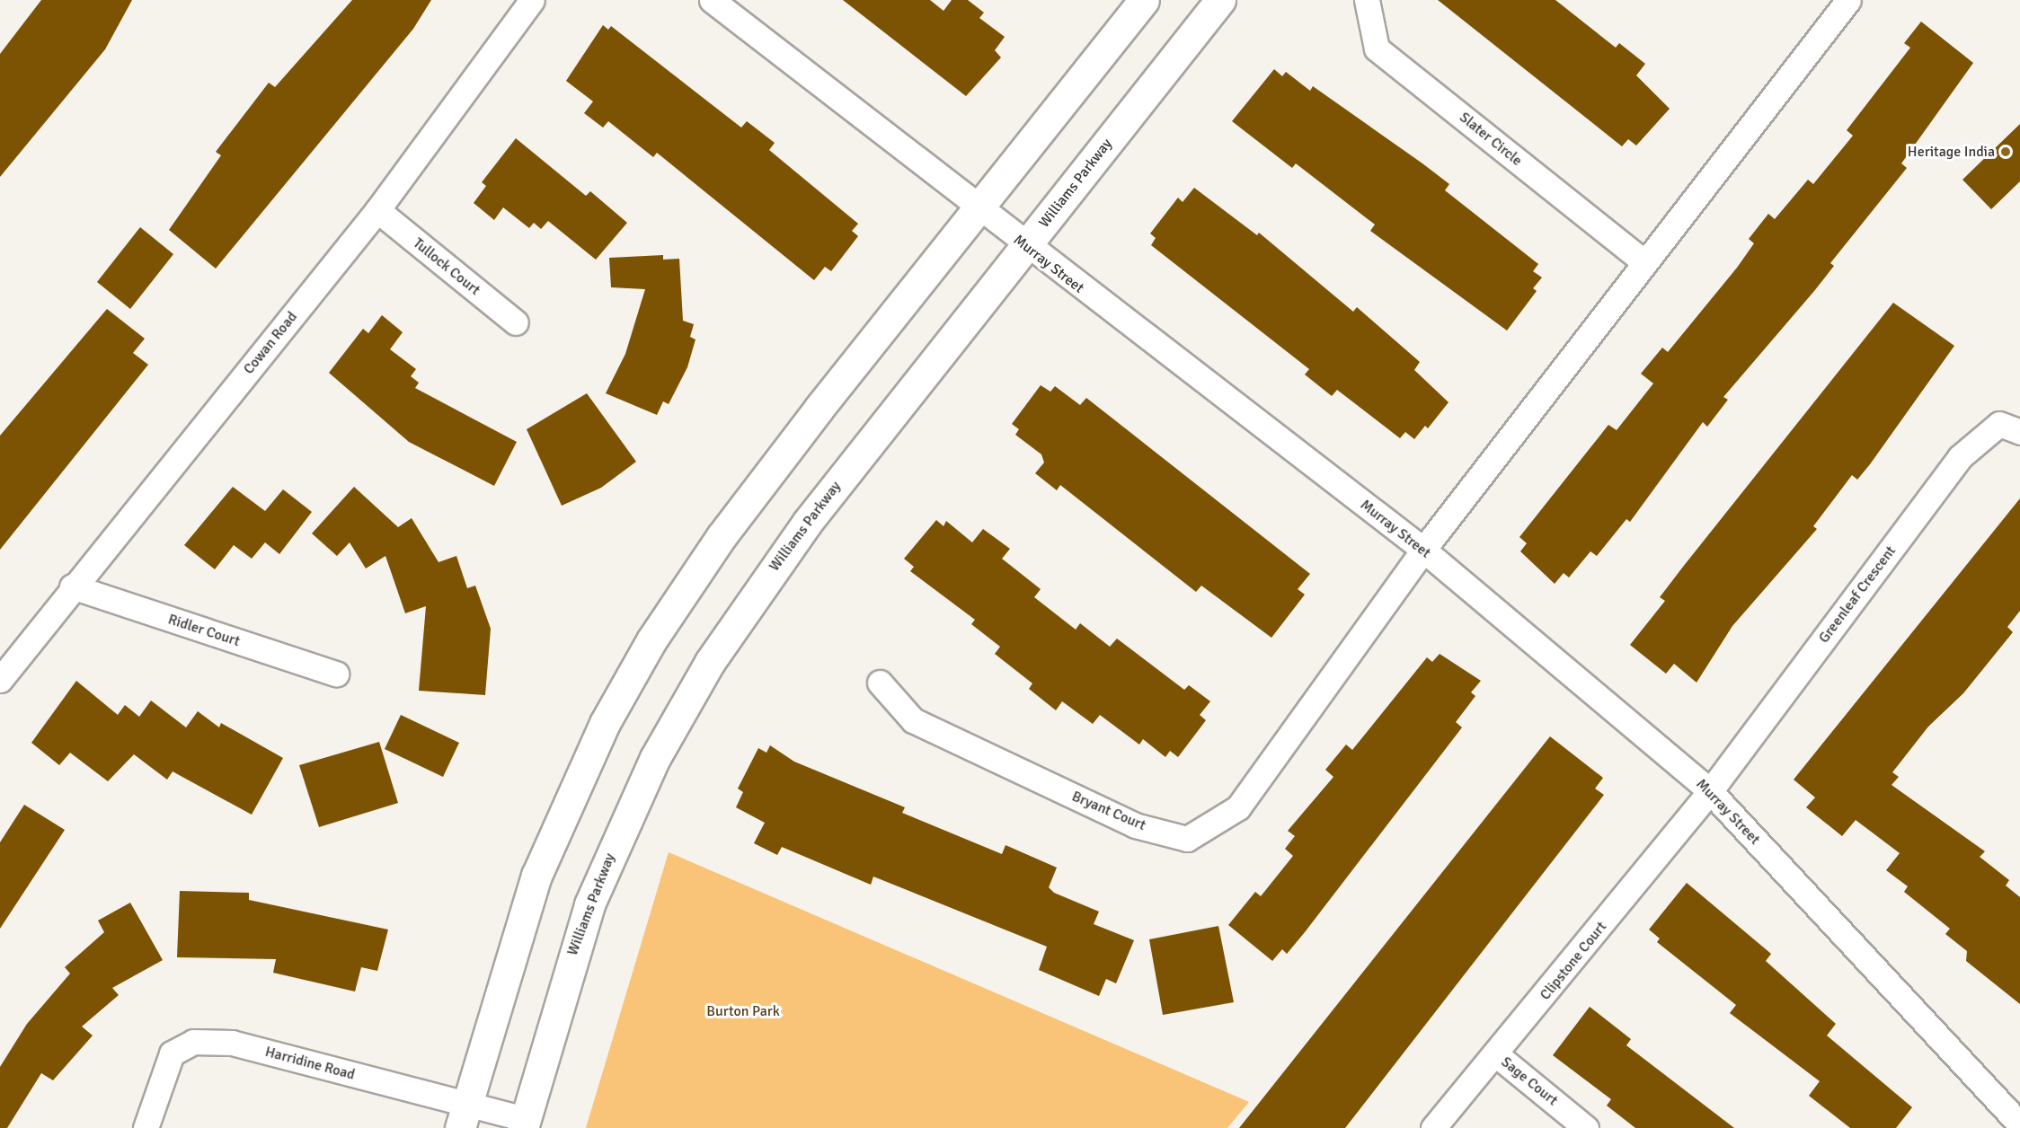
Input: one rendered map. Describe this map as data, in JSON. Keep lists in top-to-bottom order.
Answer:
{
  "streets": {
    "main road": ["Williams Parkway"],
    "street": [
      "Slater Circle",
      "Murray Street",
      "Tullock Court",
      "Cowan Road",
      "Greenleaf Crescent",
      "Ridler Court",
      "Bryant Court",
      "Clipstone Court",
      "Harridine Road",
      "Sage Court"
    ]
  },
  "crossings": [
    ["Williams Parkway", "Murray Street"],
    ["Williams Parkway", "Harridine Road"],
    ["Murray Street", "Greenleaf Crescent"],
    ["Murray Street", "Bryant Court"],
    ["Murray Street", "Clipstone Court"],
    ["Tullock Court", "Cowan Road"],
    ["Cowan Road", "Ridler Court"],
    ["Greenleaf Crescent", "Clipstone Court"],
    ["Clipstone Court", "Sage Court"]
  ],
  "parks": ["Burton Park"],
  "places": ["Heritage India"]
}
